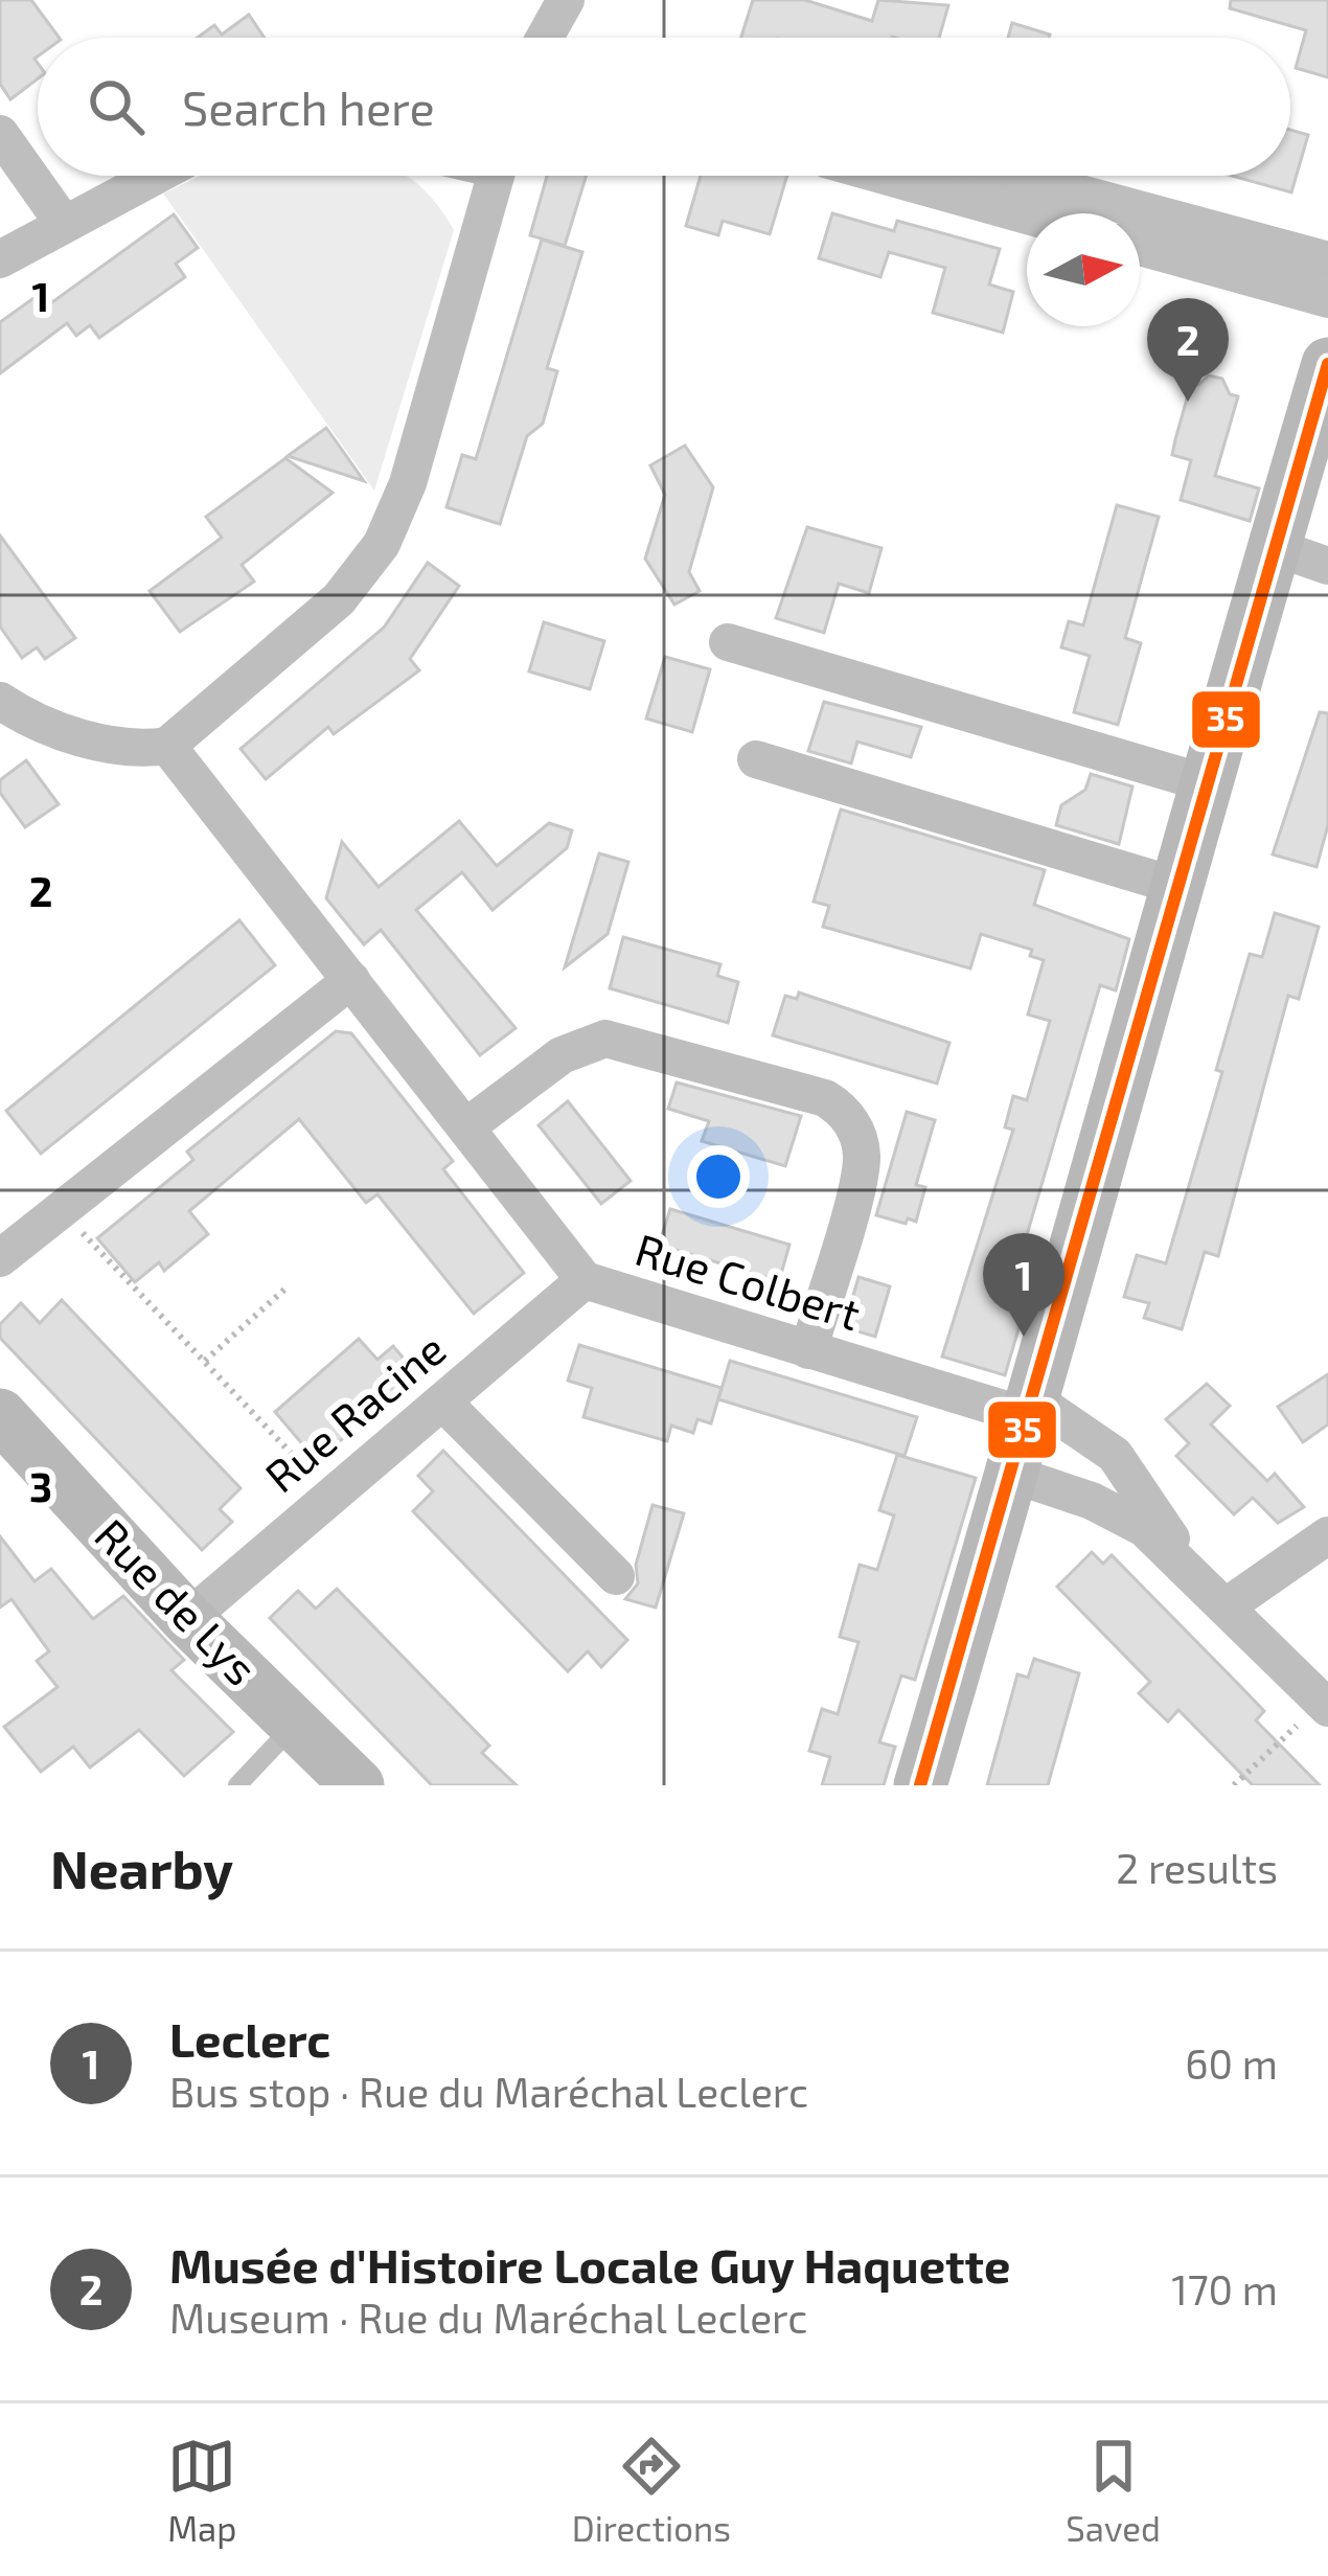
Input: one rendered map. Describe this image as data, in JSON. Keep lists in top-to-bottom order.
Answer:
{
  "streets": {
    "street": ["Rue Colbert", "Rue Racine", "Rue de Lys"]
  },
  "crossings": [
    ["Rue Colbert", "Rue Racine"],
    ["Rue Racine", "Rue de Lys"]
  ],
  "lines": ["transit line 35"],
  "north": "right",
  "page": {
    "search": "Search here",
    "pins": ["2", "1"],
    "heading": ["Nearby", "2 results"],
    "list": [
      {
        "mark": "1",
        "name": "Leclerc",
        "note": "Bus stop · Rue du Maréchal Leclerc",
        "value": "60 m"
      },
      {
        "mark": "2",
        "name": "Musée d'Histoire Locale Guy Haquette",
        "note": "Museum · Rue du Maréchal Leclerc",
        "value": "170 m"
      }
    ],
    "nav": ["Map", "Directions", "Saved"]
  },
  "grid": {
    "rows": ["1", "2", "3"]
  }
}
